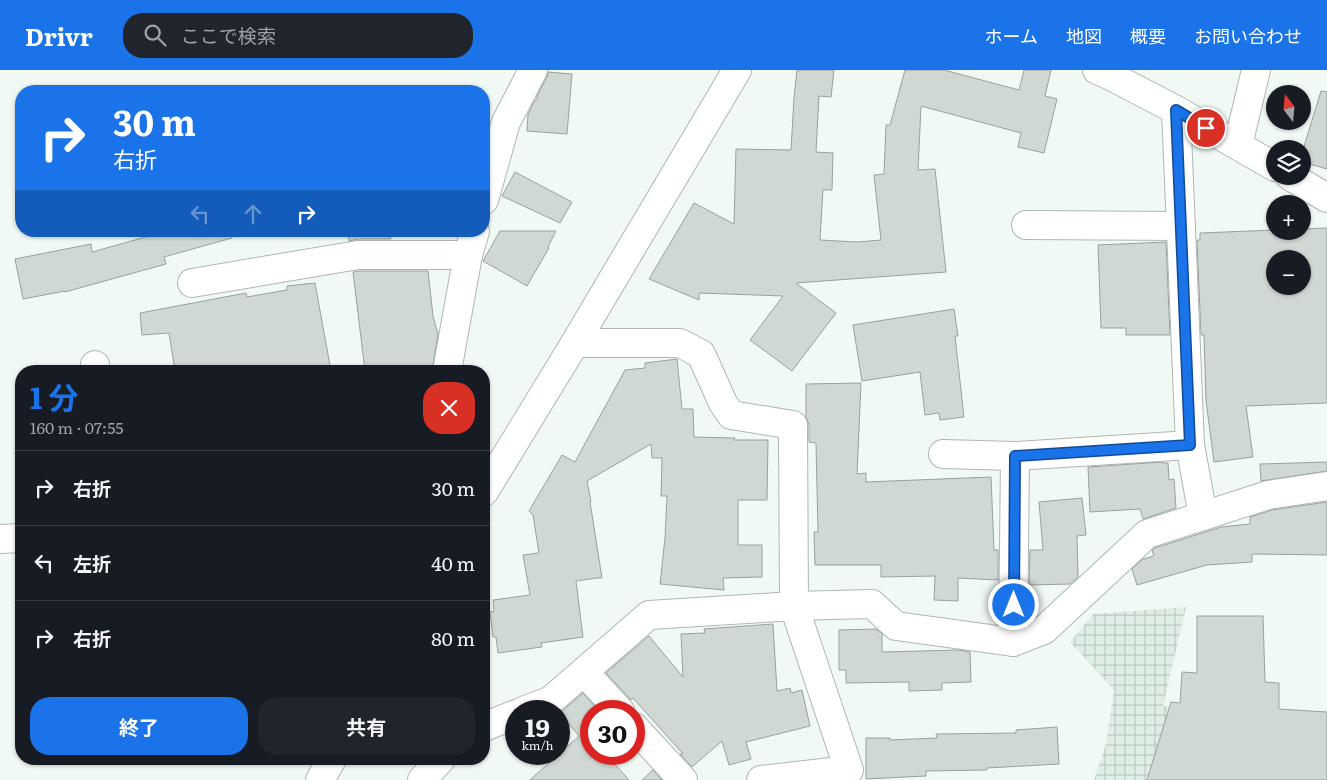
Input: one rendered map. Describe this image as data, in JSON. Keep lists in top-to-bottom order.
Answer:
{
  "north": "top",
  "page": {
    "header": "Drivr",
    "search": "ここで検索",
    "nav": [
      "ホーム",
      "地図",
      "概要",
      "お問い合わせ"
    ],
    "map_buttons": ["+", "−"],
    "turn": ["30 m", "右折"],
    "heading": ["1 分", "160 m · 07:55"],
    "list": [
      {
        "name": "右折",
        "value": "30 m"
      },
      {
        "name": "左折",
        "value": "40 m"
      },
      {
        "name": "右折",
        "value": "80 m"
      }
    ],
    "buttons": ["終了", "共有"],
    "speed": "19 km/h",
    "limit": "30"
  }
}
